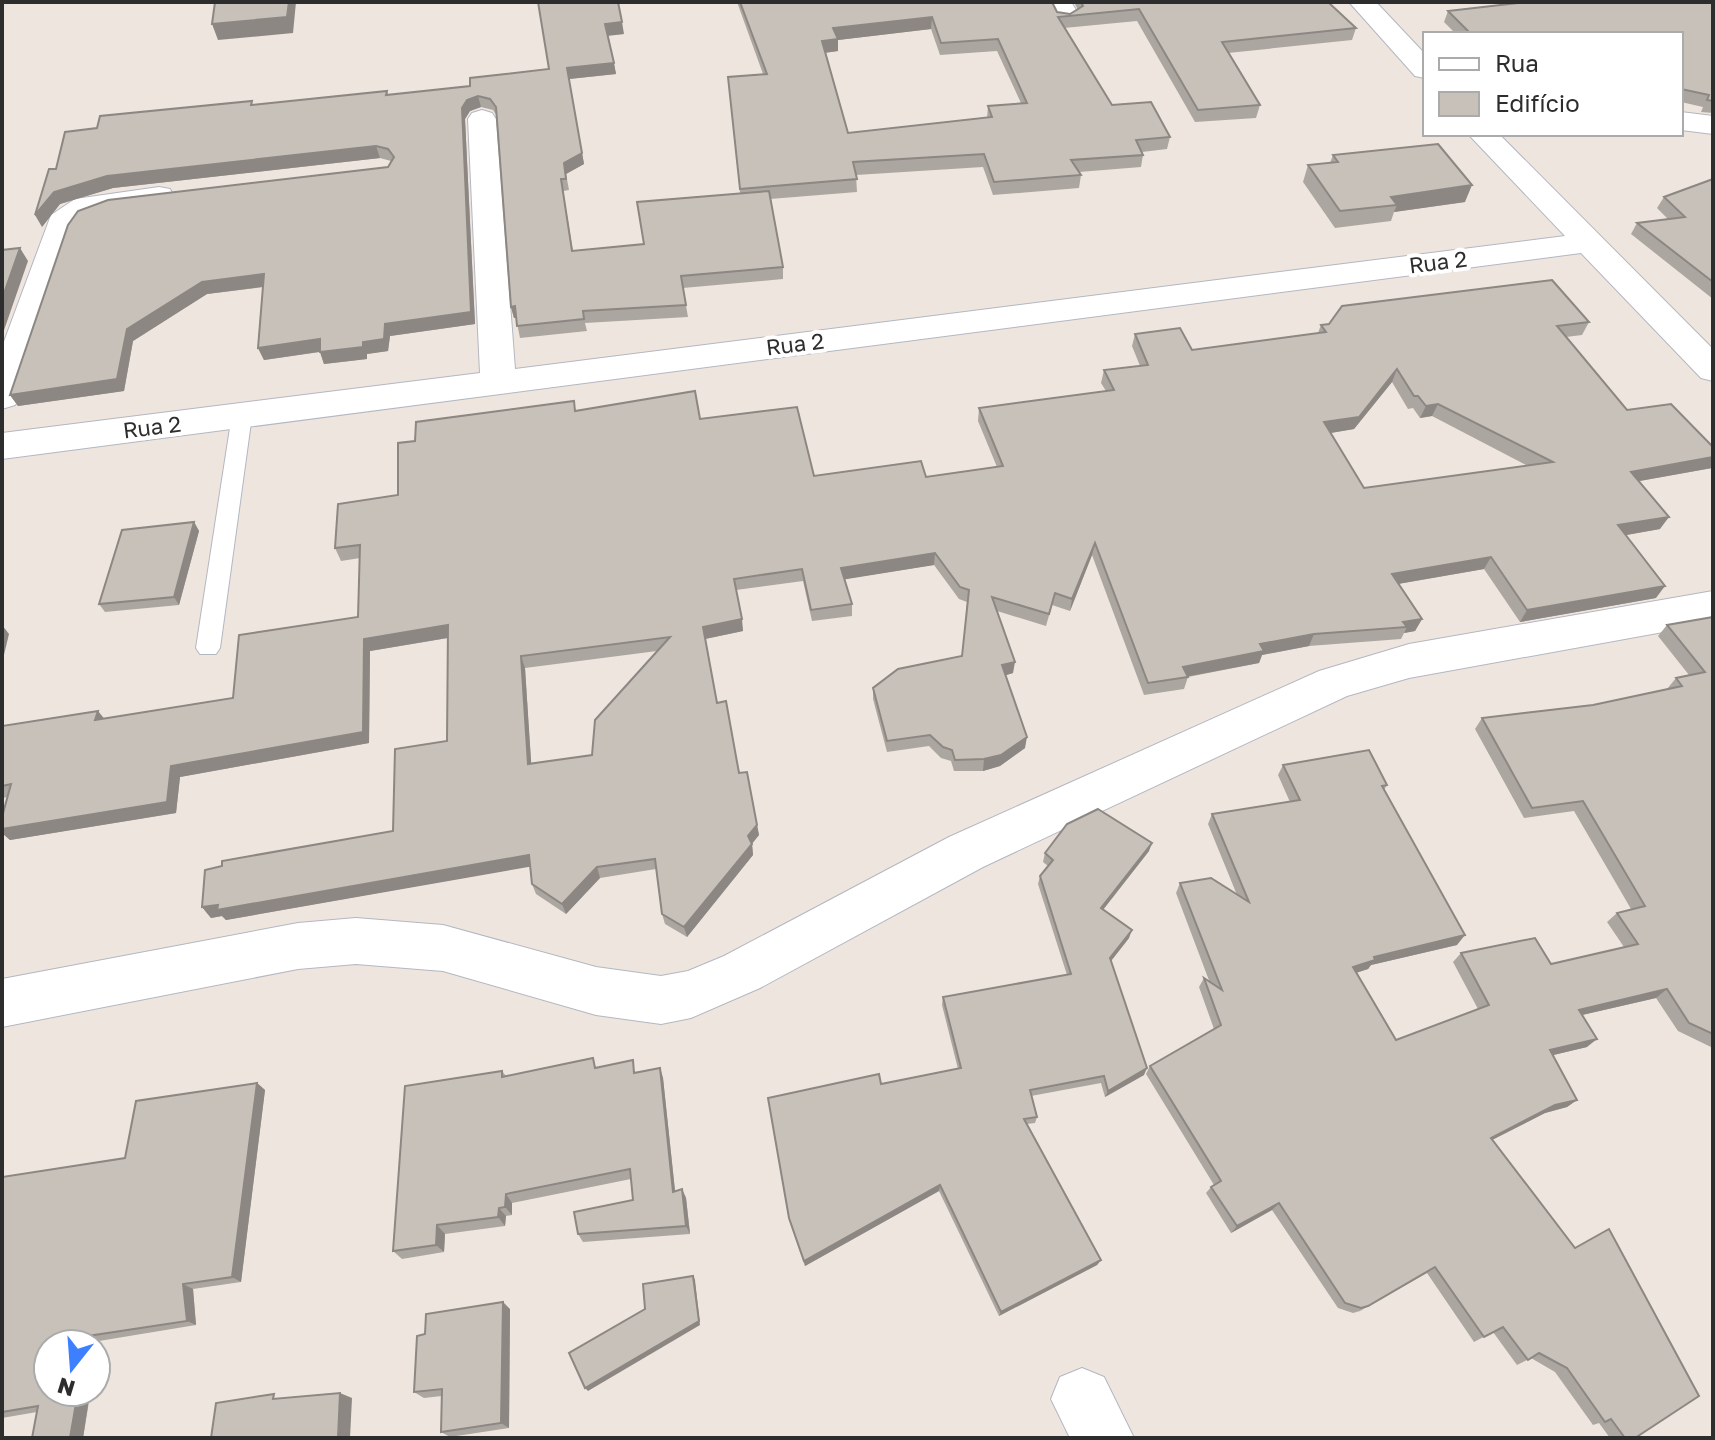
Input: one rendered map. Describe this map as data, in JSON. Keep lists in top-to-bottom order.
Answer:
{
  "streets": {
    "street": ["Rua 2"]
  },
  "legend": ["Rua", "Edifício"],
  "north": "bottom"
}
